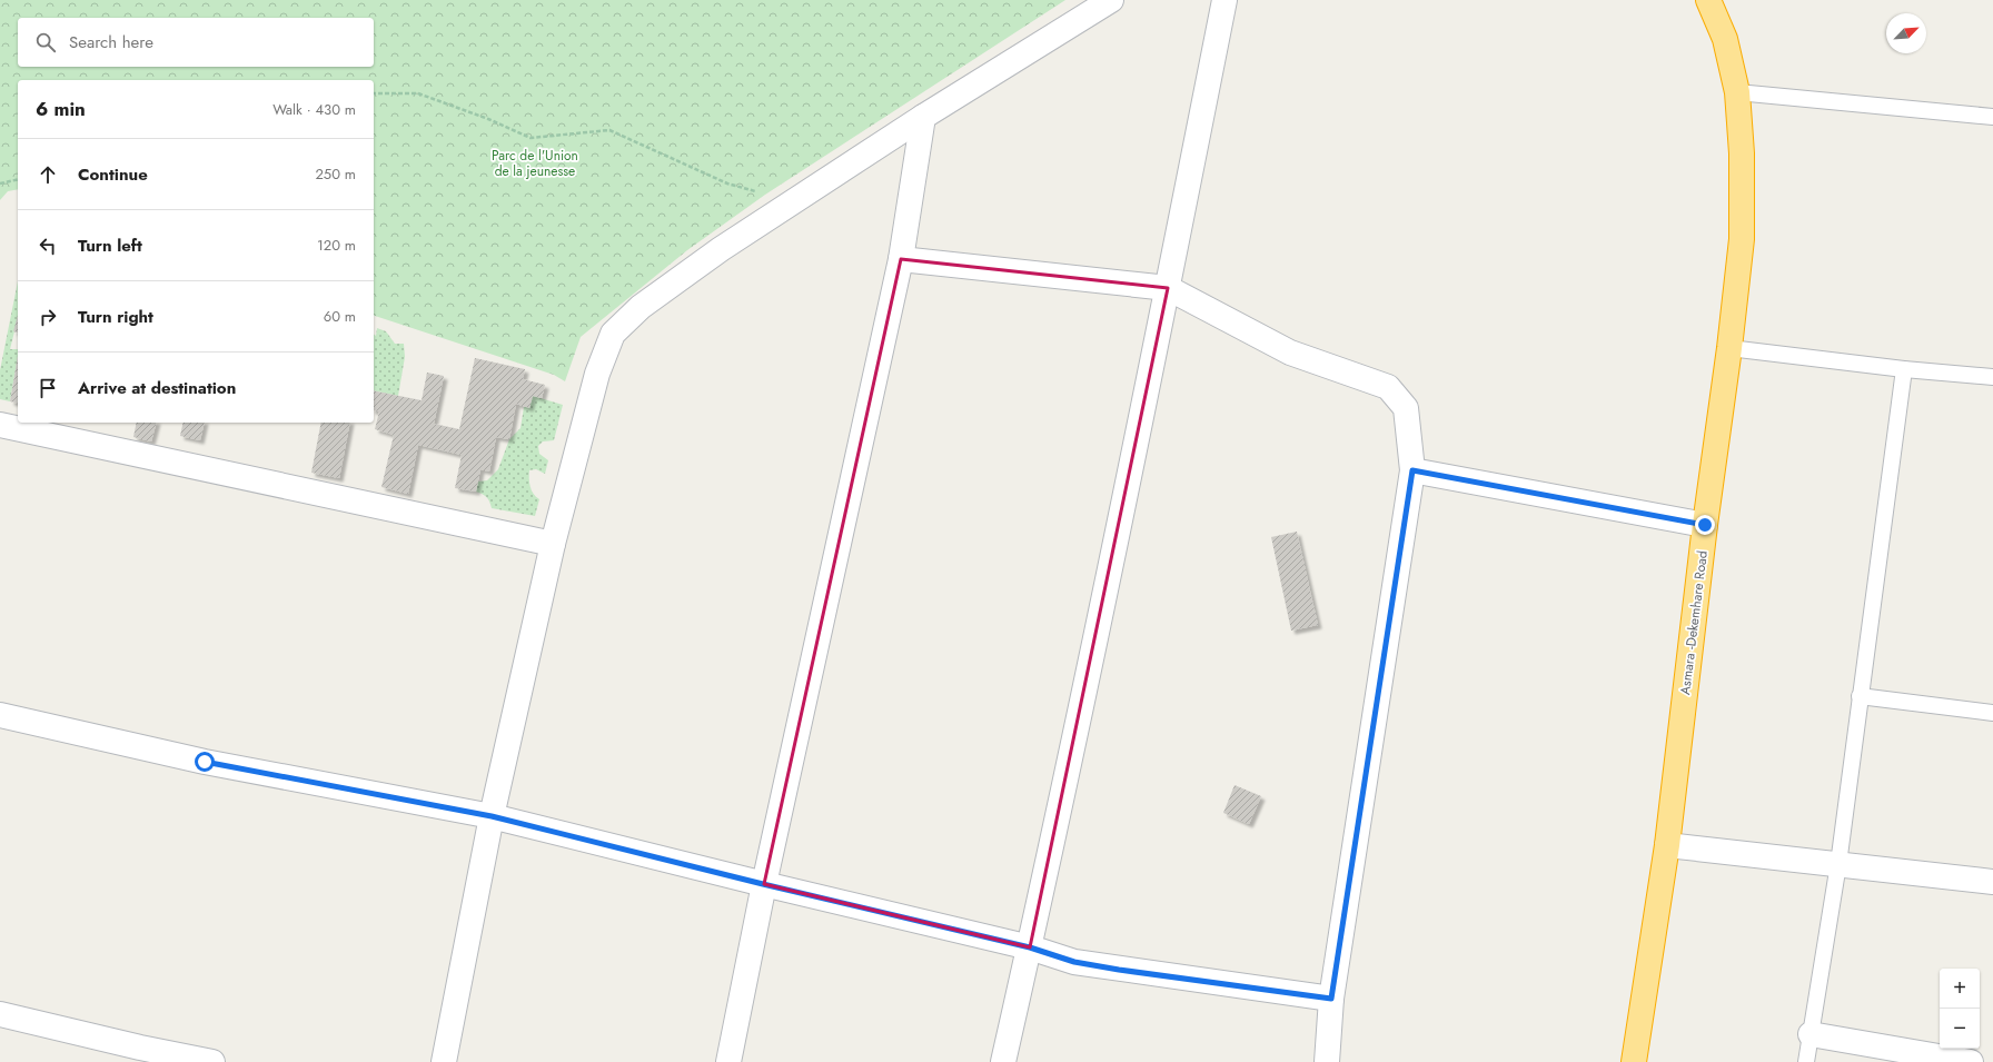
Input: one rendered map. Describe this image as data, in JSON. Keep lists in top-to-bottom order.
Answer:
{
  "streets": {
    "highway": ["Asmara -Dekemhare Road"]
  },
  "parks": ["Parc de l'Union de la jeunesse"],
  "north": "top right",
  "page": {
    "search": "Search here",
    "heading": ["6 min", "Walk · 430 m"],
    "list": [
      ["Continue", "250 m"],
      ["Turn left", "120 m"],
      ["Turn right", "60 m"],
      "Arrive at destination"
    ],
    "map_buttons": ["+", "−"]
  }
}
